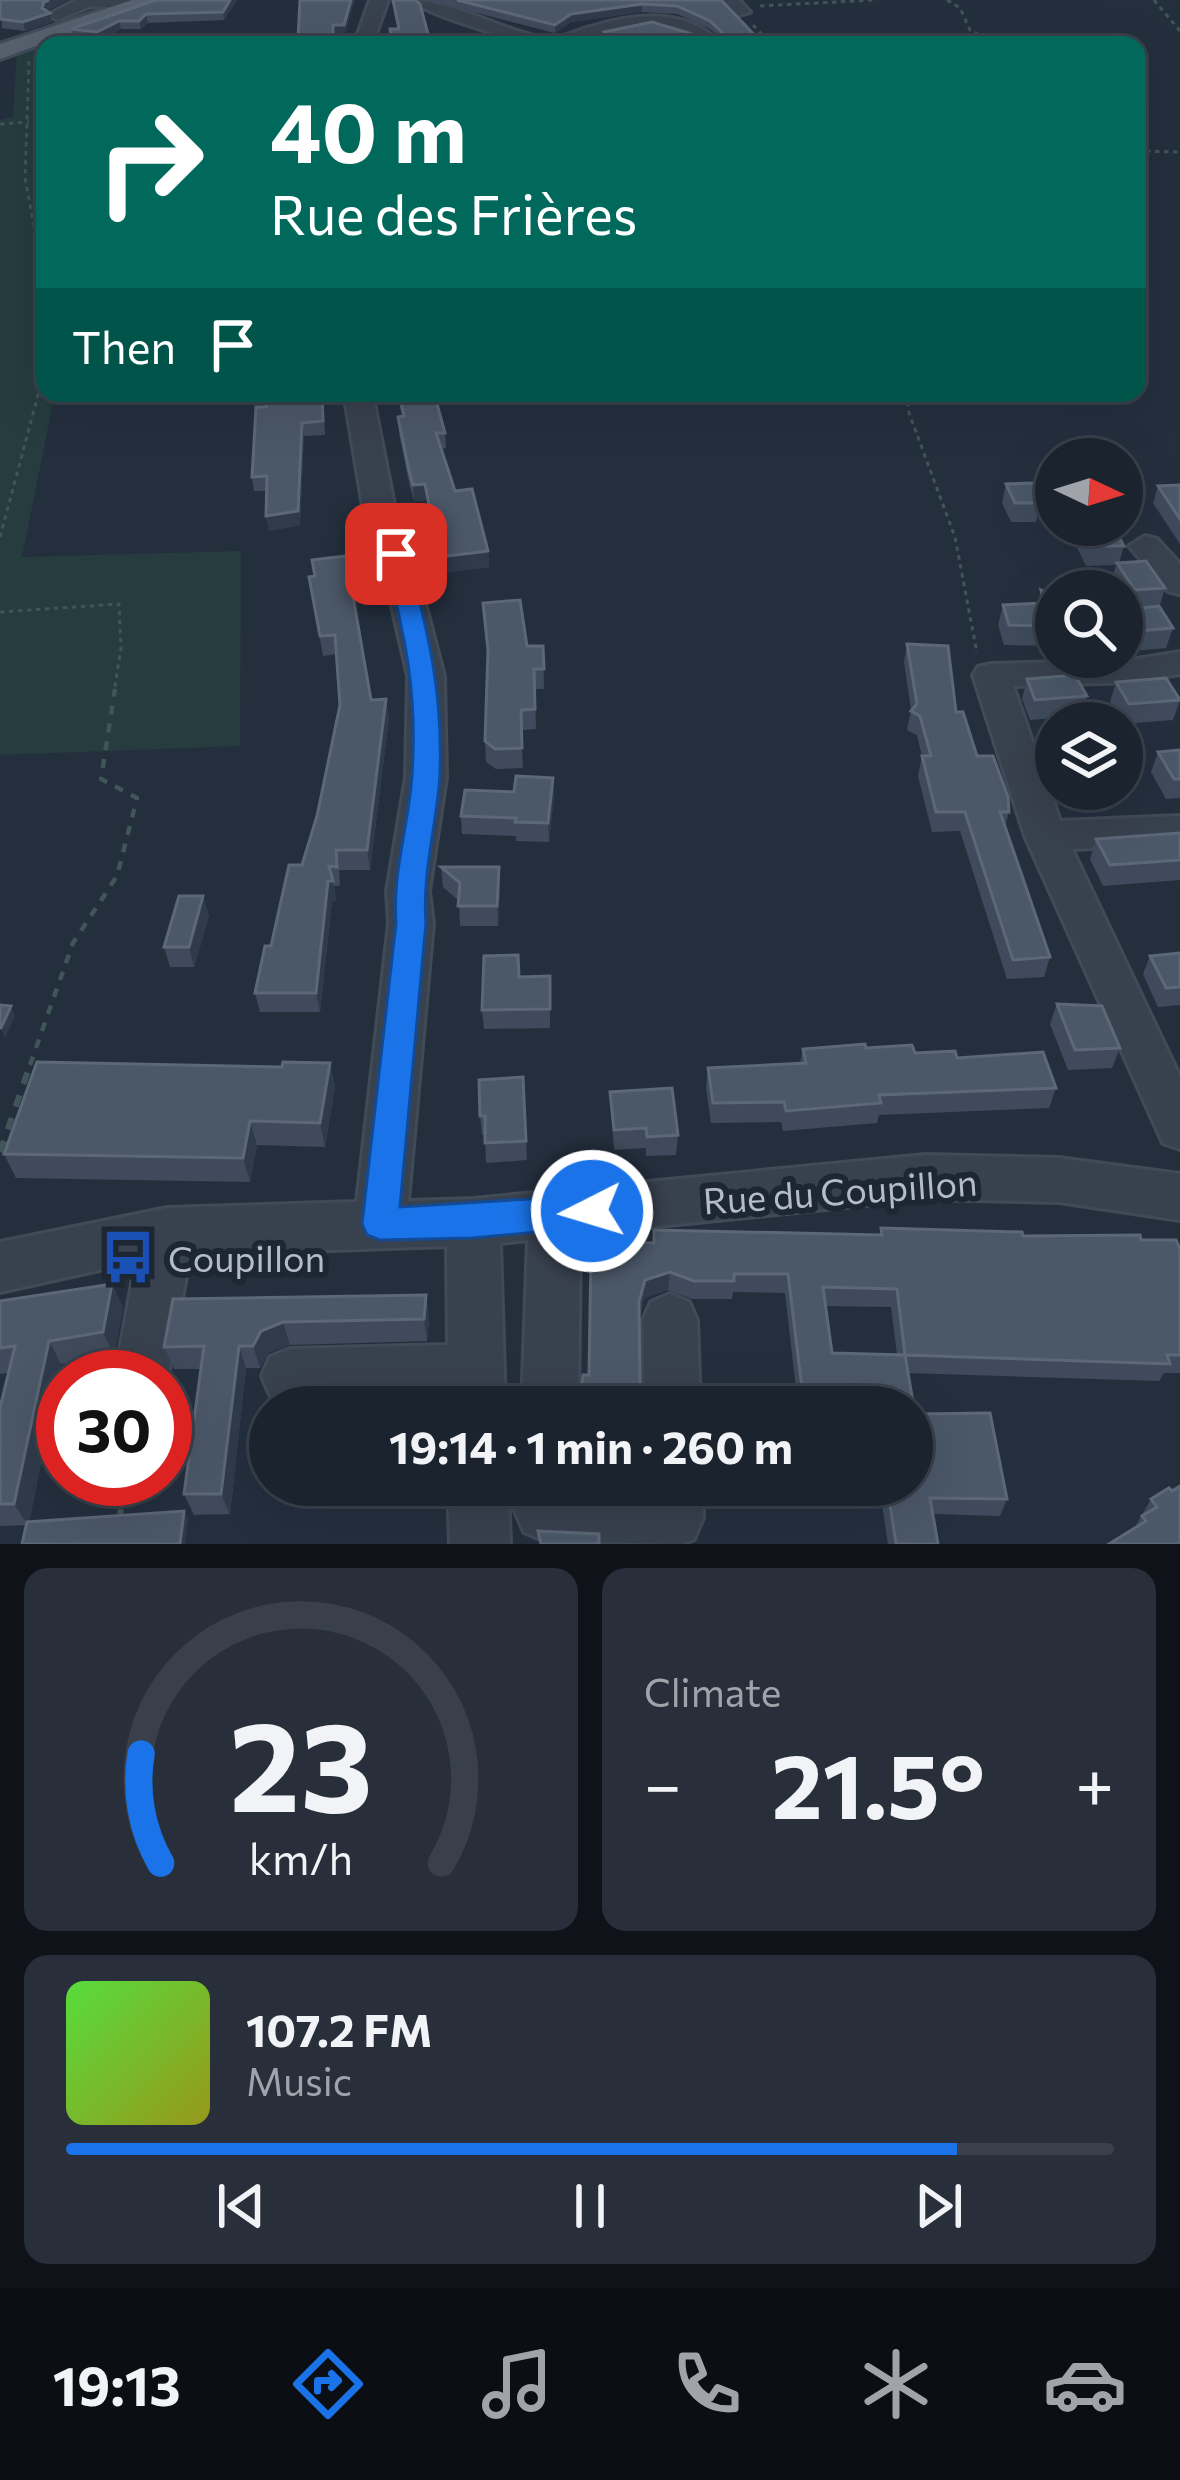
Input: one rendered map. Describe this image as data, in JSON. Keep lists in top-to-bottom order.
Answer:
{
  "streets": {
    "street": ["Rue du Coupillon"]
  },
  "places": {
    "bus stop": ["Coupillon"]
  },
  "north": "right",
  "page": {
    "turn": ["40 m", "Rue des Frières"],
    "then": "Then",
    "limit": "30",
    "trip": "19:14 · 1 min · 260 m",
    "tile": "Climate",
    "heat": ["−", "21.5°", "+"],
    "song": ["107.2 FM", "Music"],
    "tabs": "19:13",
    "gauge": ["23", "km/h"]
  }
}
